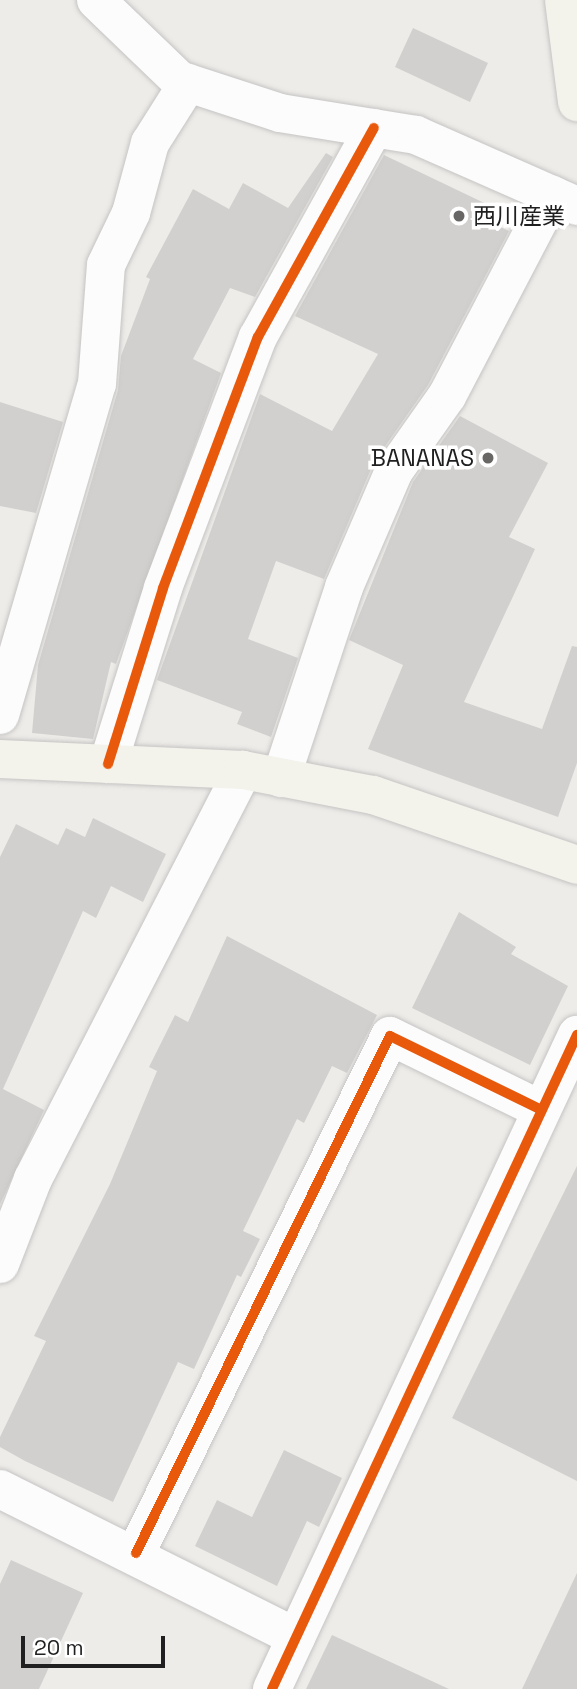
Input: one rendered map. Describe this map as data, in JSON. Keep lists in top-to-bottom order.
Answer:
{
  "places": ["西川産業", "BANANAS"],
  "scale_bar": "20 m"
}
